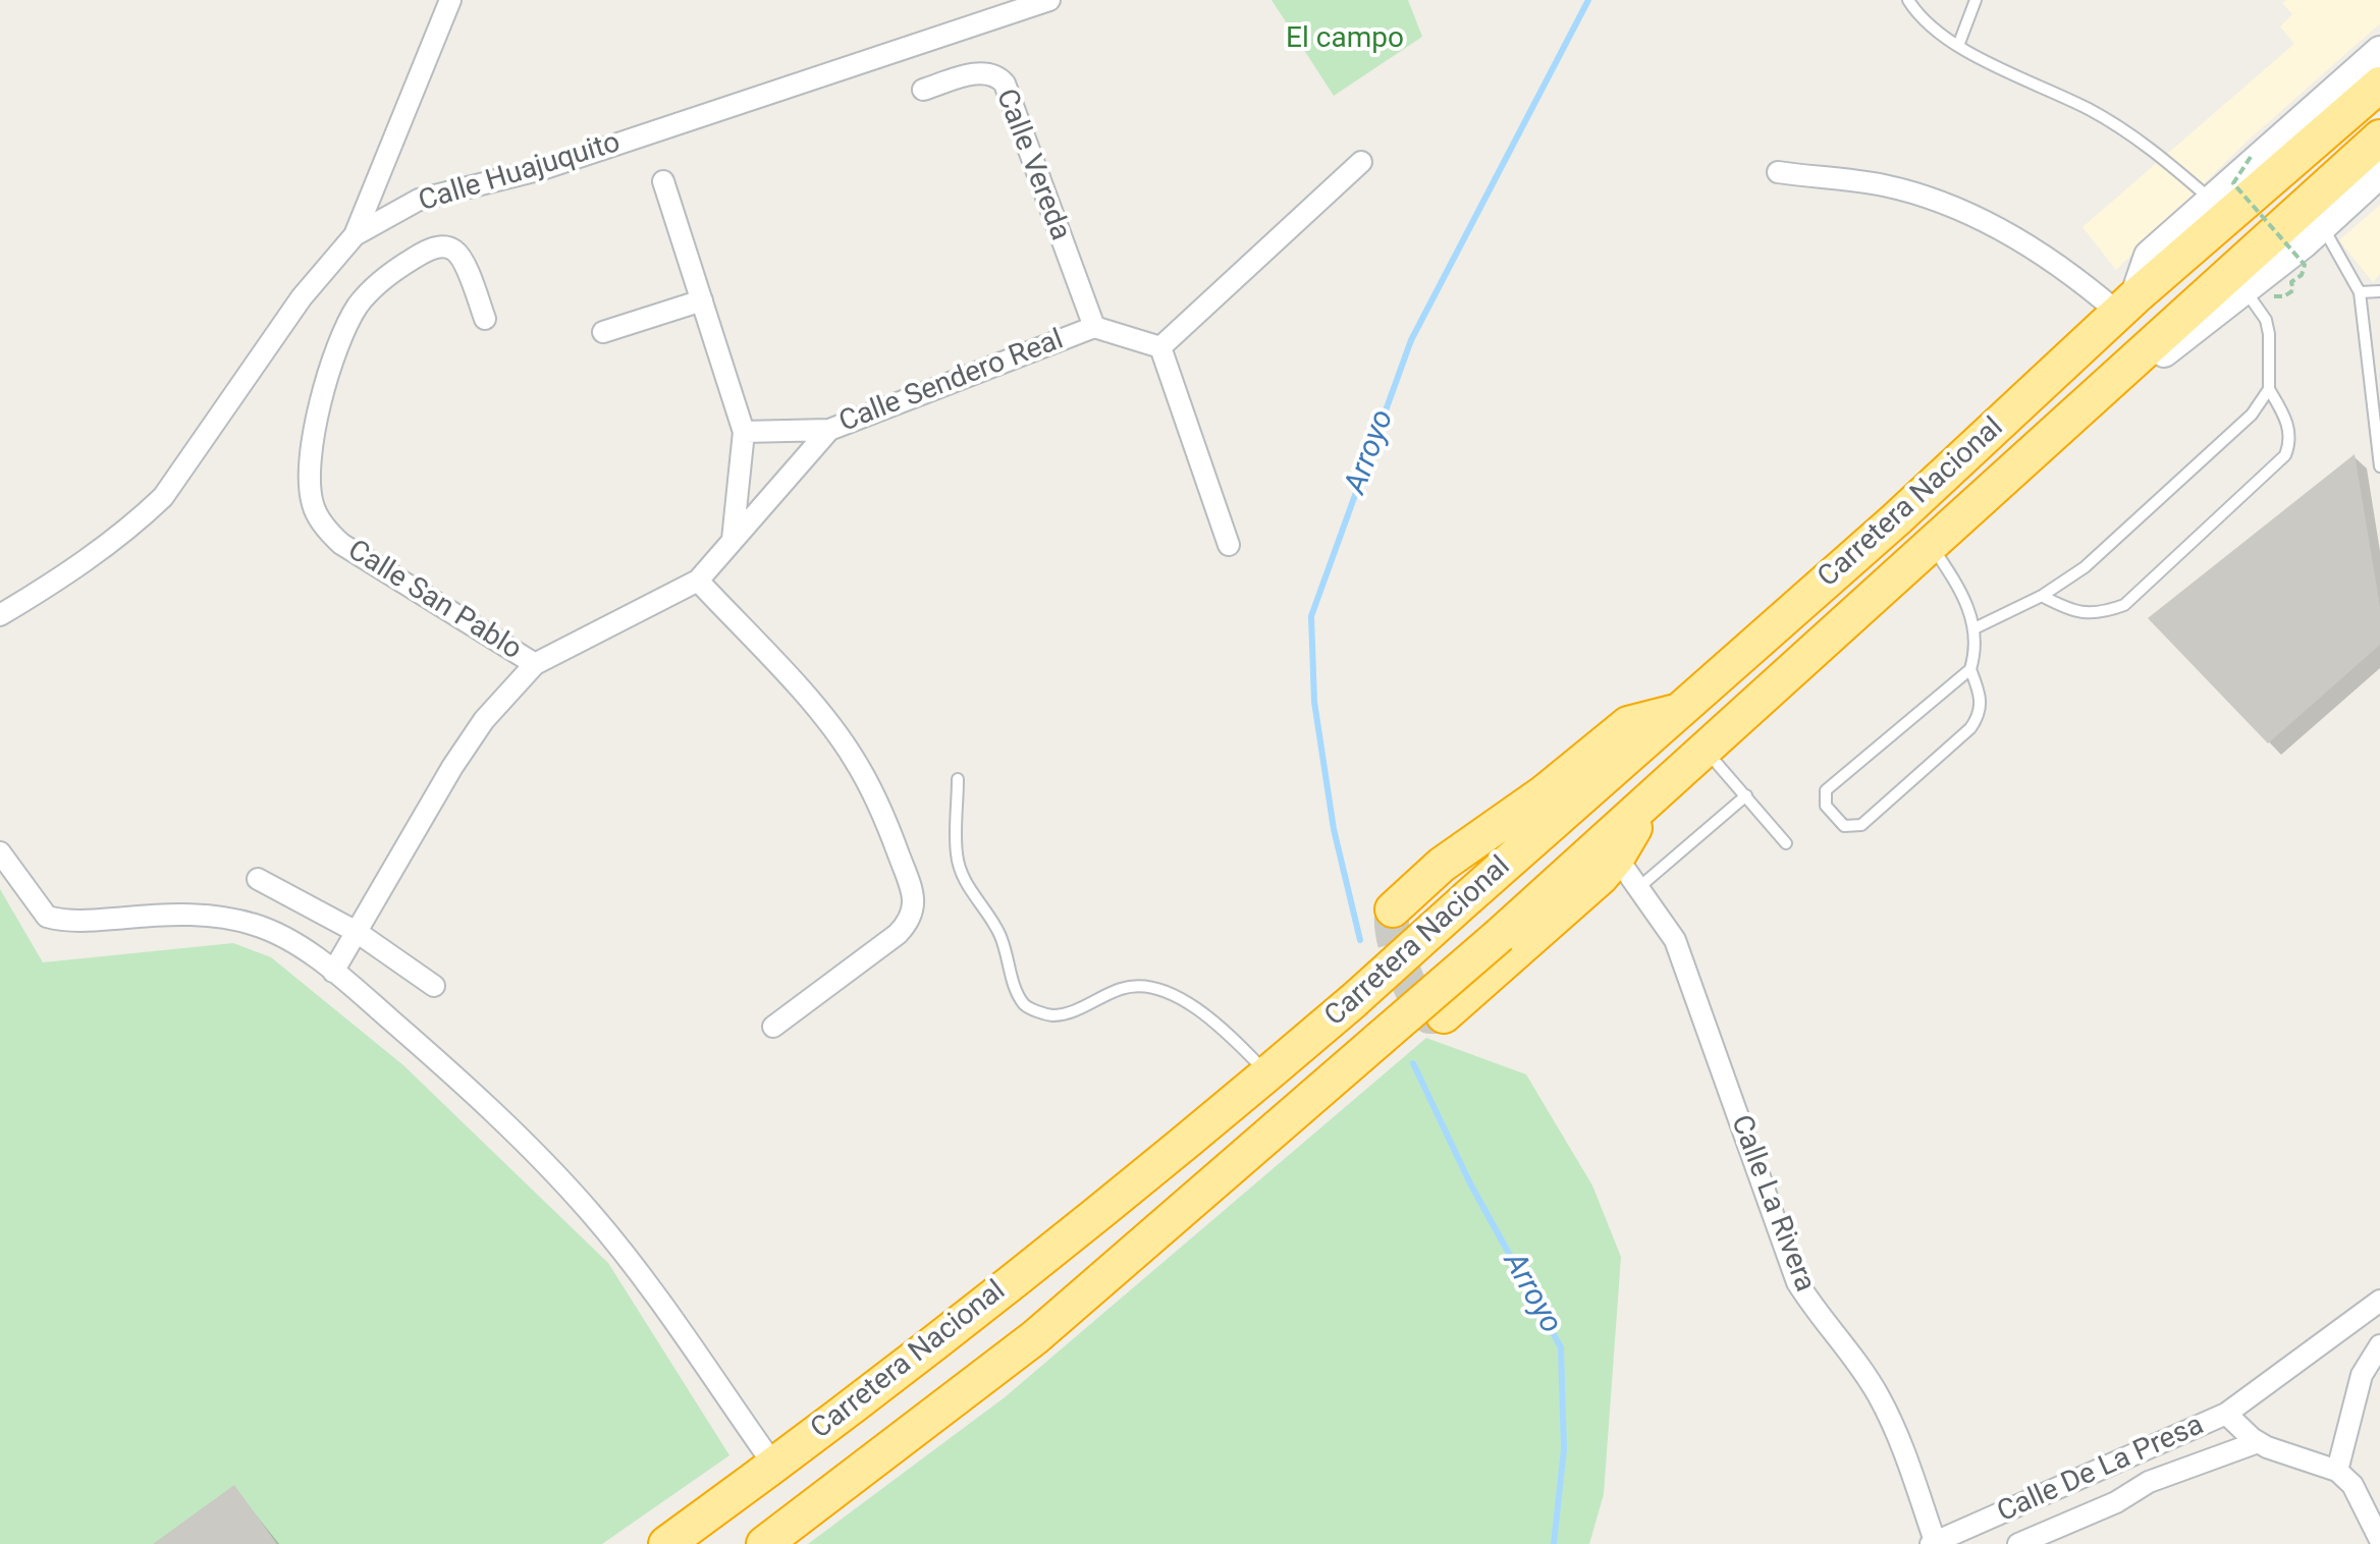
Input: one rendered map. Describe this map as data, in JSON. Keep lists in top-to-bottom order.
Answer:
{
  "streets": {
    "highway": ["Carretera Nacional"],
    "street": [
      "Calle Vereda",
      "Calle Huajuquito",
      "Calle Sendero Real",
      "Calle San Pablo",
      "Calle La Rivera",
      "Calle De La Presa"
    ]
  },
  "crossings": [
    ["Calle Vereda", "Calle Sendero Real"],
    ["Calle Sendero Real", "Calle San Pablo"],
    ["Calle La Rivera", "Calle De La Presa"]
  ],
  "water": ["Arroyo"],
  "parks": ["El campo"]
}
